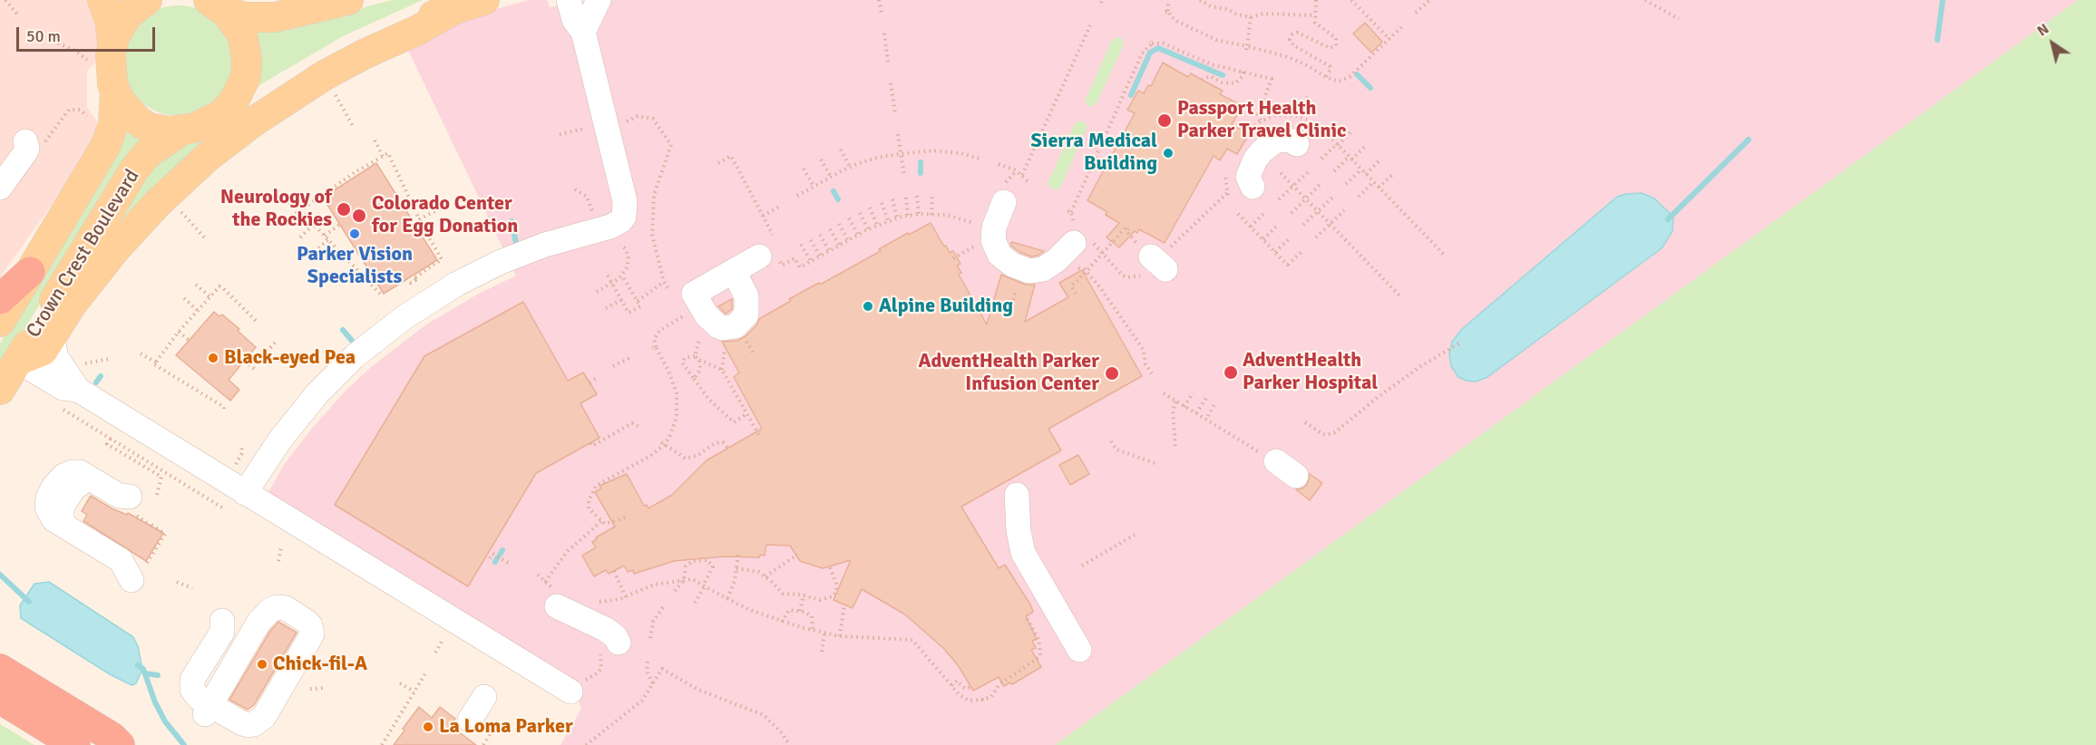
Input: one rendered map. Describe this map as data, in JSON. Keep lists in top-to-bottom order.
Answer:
{
  "streets": {
    "main road": ["Crown Crest Boulevard"]
  },
  "places": [
    "Passport Health Parker Travel Clinic",
    "Sierra Medical Building",
    "Neurology of the Rockies",
    "Colorado Center for Egg Donation",
    "Parker Vision Specialists",
    "Alpine Building",
    "Black-eyed Pea",
    "AdventHealth Parker Hospital",
    "AdventHealth Parker Infusion Center",
    "Chick-fil-A",
    "La Loma Parker"
  ],
  "scale_bar": "50 m",
  "north": "top left"
}
